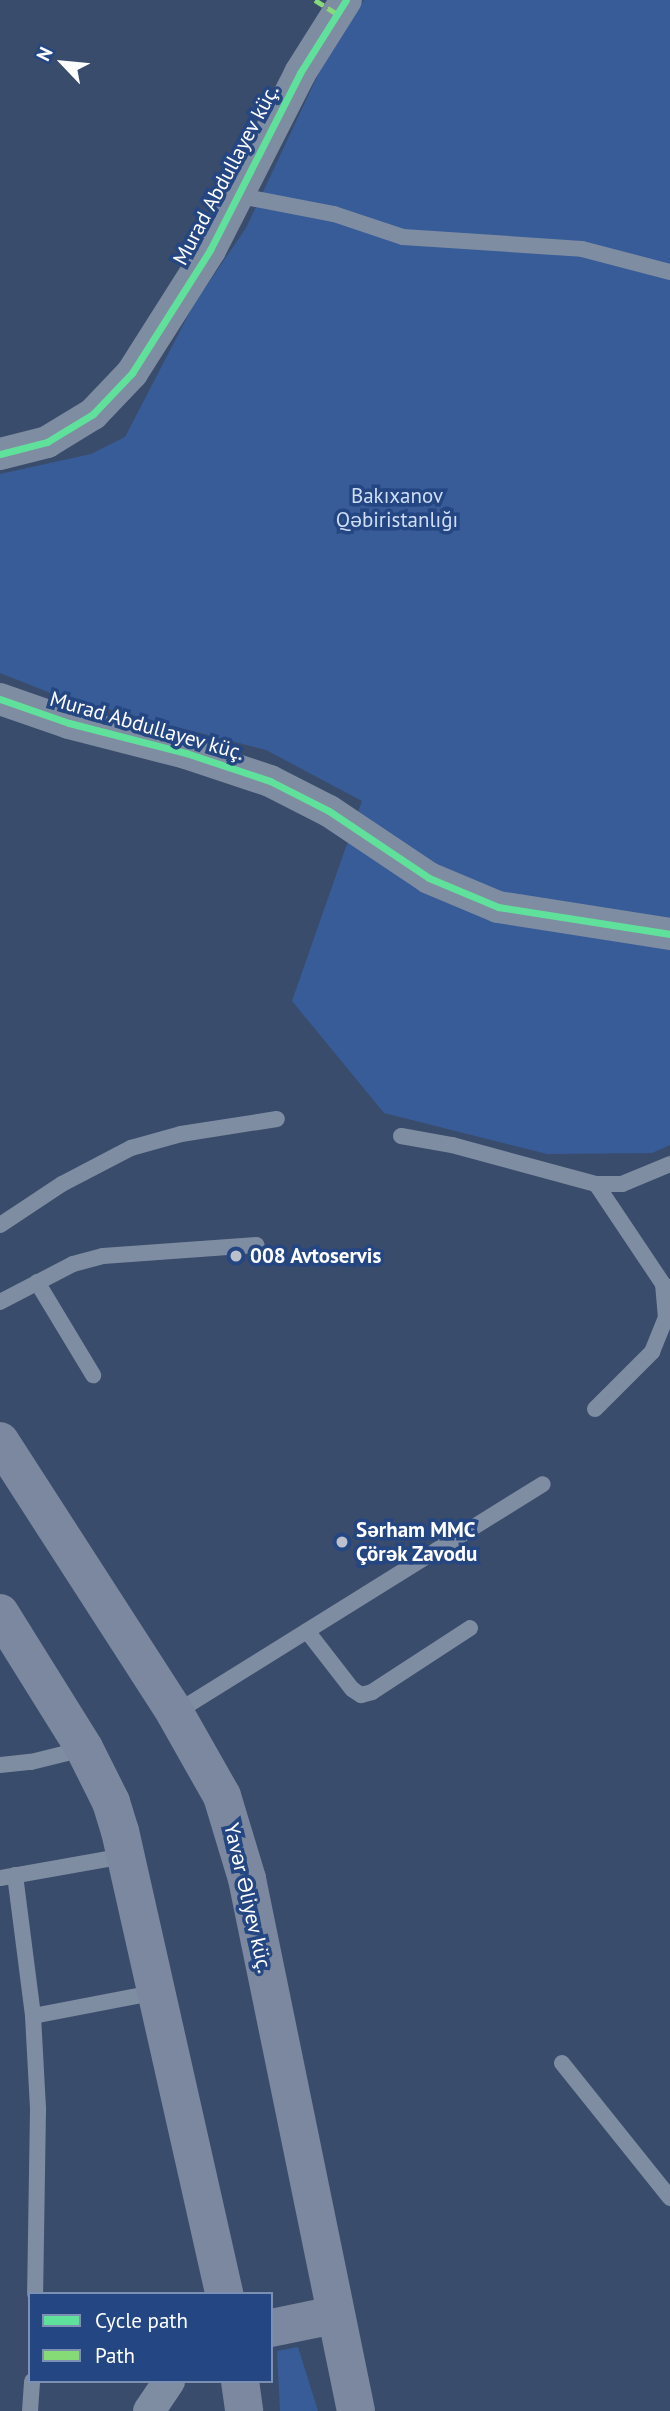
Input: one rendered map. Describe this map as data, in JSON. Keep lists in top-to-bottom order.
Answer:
{
  "streets": {
    "main road": ["Yavər Əliyev küç."],
    "street": ["Murad Abdullayev küç."]
  },
  "parks": ["Bakıxanov Qəbiristanlığı"],
  "places": ["008 Avtoservis", "Sərham MMC Çörək Zavodu"],
  "legend": ["Cycle path", "Path"],
  "north": "top left"
}
